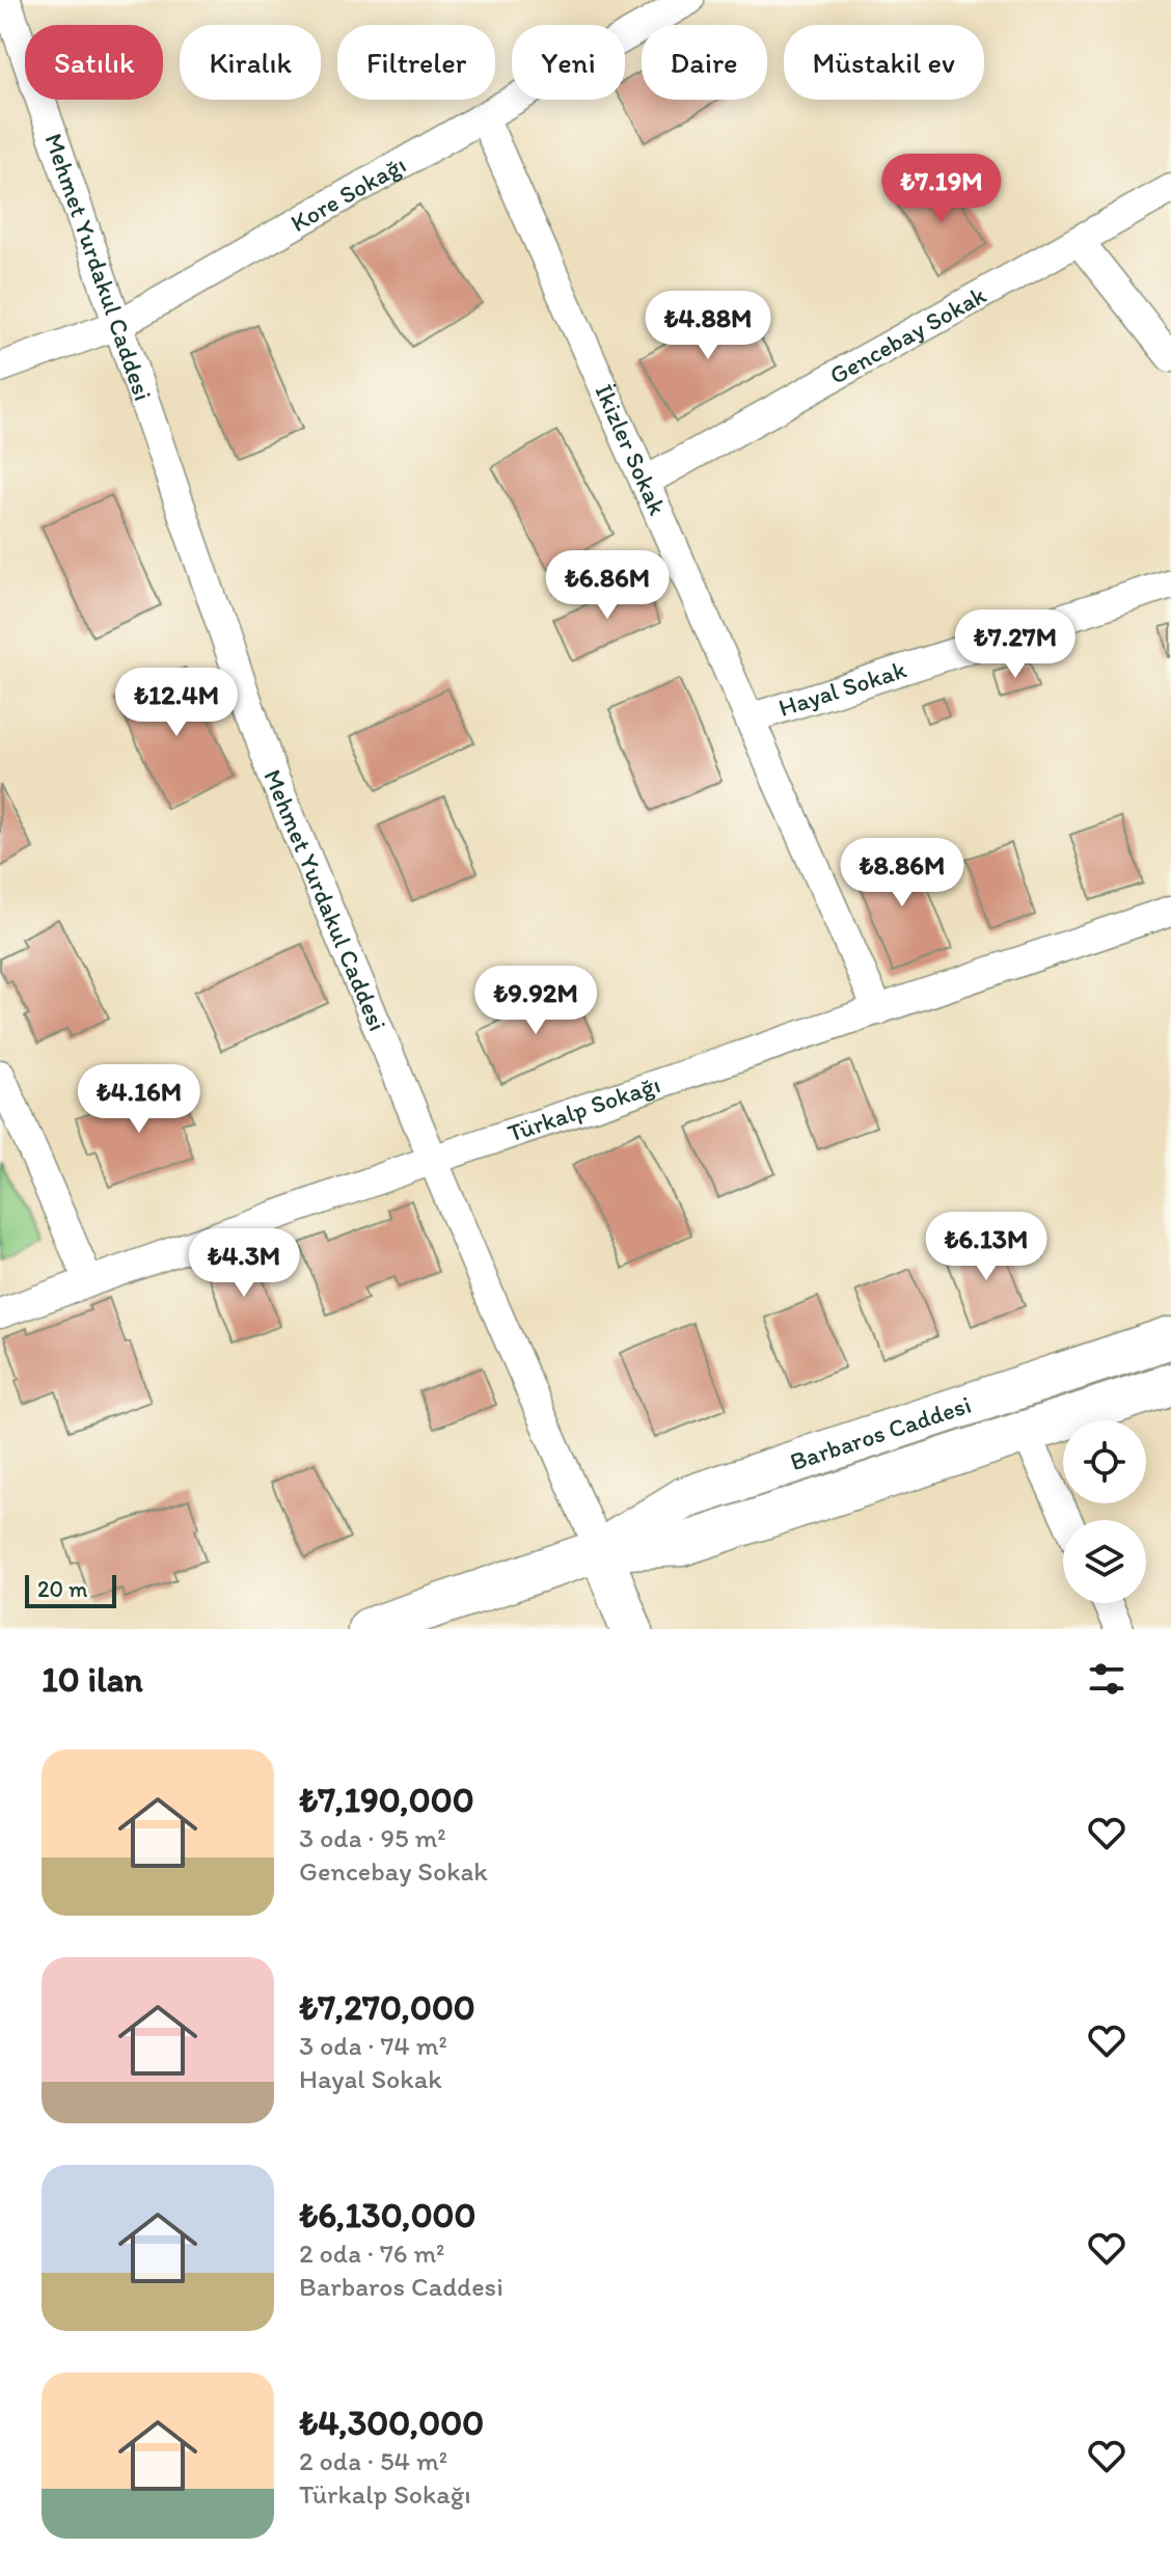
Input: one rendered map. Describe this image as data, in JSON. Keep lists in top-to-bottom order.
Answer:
{
  "streets": {
    "street": [
      "Kore Sokağı",
      "Mehmet Yurdakul Caddesi",
      "Gencebay Sokak",
      "İkizler Sokak",
      "Hayal Sokak",
      "Türkalp Sokağı",
      "Barbaros Caddesi"
    ]
  },
  "crossings": [
    ["Kore Sokağı", "Mehmet Yurdakul Caddesi"],
    ["Kore Sokağı", "İkizler Sokak"],
    ["Mehmet Yurdakul Caddesi", "Türkalp Sokağı"],
    ["Mehmet Yurdakul Caddesi", "Barbaros Caddesi"],
    ["Gencebay Sokak", "İkizler Sokak"],
    ["İkizler Sokak", "Hayal Sokak"],
    ["İkizler Sokak", "Türkalp Sokağı"]
  ],
  "scale_bar": "20 m",
  "page": {
    "chip": [
      "Satılık",
      "Kiralık",
      "Filtreler",
      "Yeni",
      "Daire",
      "Müstakil ev"
    ],
    "price": [
      "₺7.19M",
      "₺4.88M",
      "₺6.86M",
      "₺7.27M",
      "₺12.4M",
      "₺8.86M",
      "₺9.92M",
      "₺4.16M",
      "₺6.13M",
      "₺4.3M"
    ],
    "scale": "20 m",
    "heading": "10 ilan",
    "list": [
      {
        "name": "₺7,190,000",
        "note": "3 oda · 95 m² · Gencebay Sokak"
      },
      {
        "name": "₺7,270,000",
        "note": "3 oda · 74 m² · Hayal Sokak"
      },
      {
        "name": "₺6,130,000",
        "note": "2 oda · 76 m² · Barbaros Caddesi"
      },
      {
        "name": "₺4,300,000",
        "note": "2 oda · 54 m² · Türkalp Sokağı"
      }
    ]
  }
}
